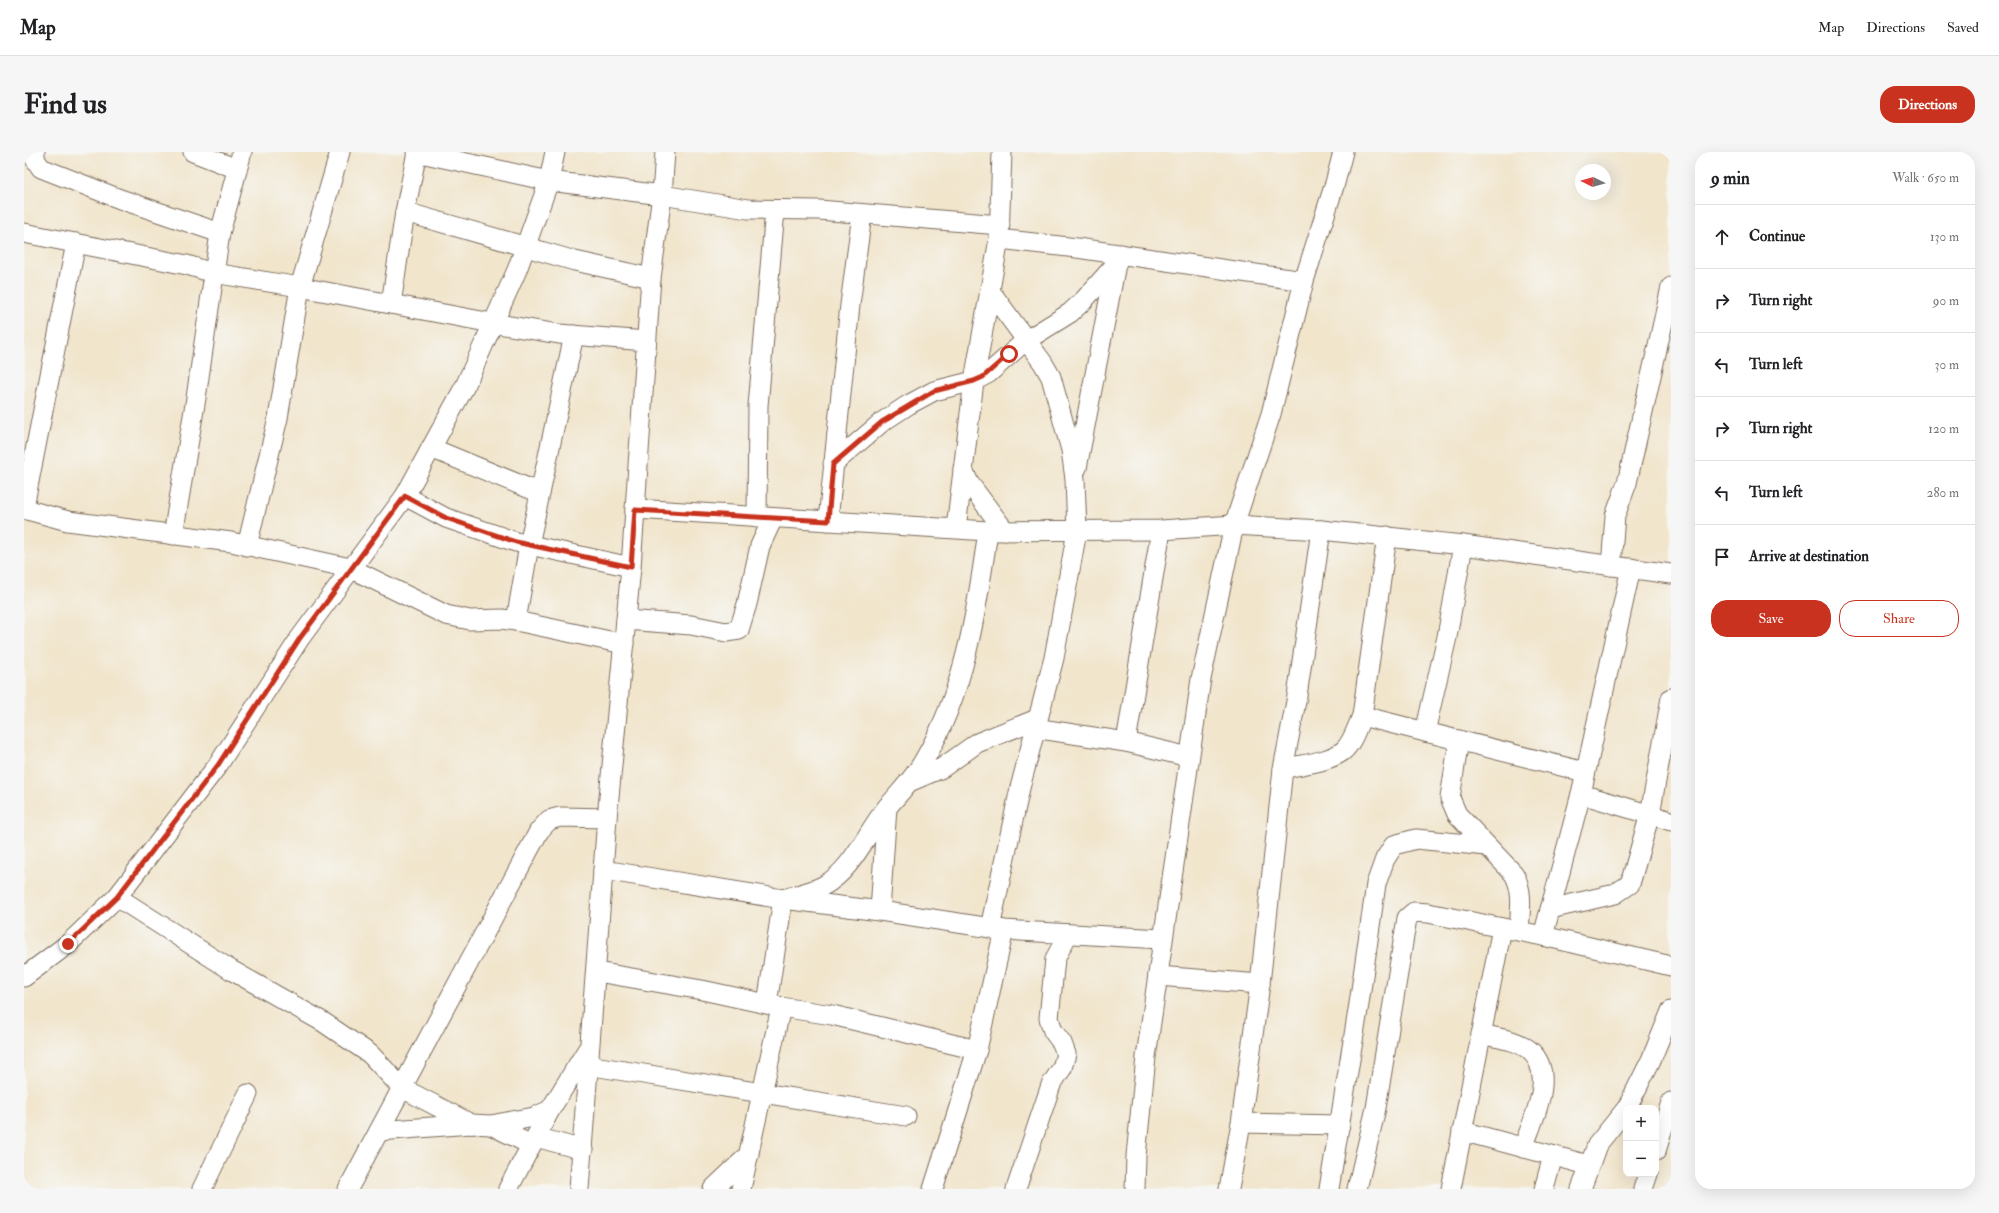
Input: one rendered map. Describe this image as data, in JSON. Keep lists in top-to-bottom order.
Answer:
{
  "north": "left",
  "page": {
    "header": "Map",
    "nav": ["Map", "Directions", "Saved"],
    "buttons": [
      "Directions",
      ["Save", "Share"]
    ],
    "title": "Find us",
    "heading": ["9 min", "Walk · 650 m"],
    "list": [
      ["Continue", "130 m"],
      ["Turn right", "90 m"],
      ["Turn left", "30 m"],
      ["Turn right", "120 m"],
      ["Turn left", "280 m"],
      "Arrive at destination"
    ],
    "map_buttons": ["+", "−"]
  }
}
